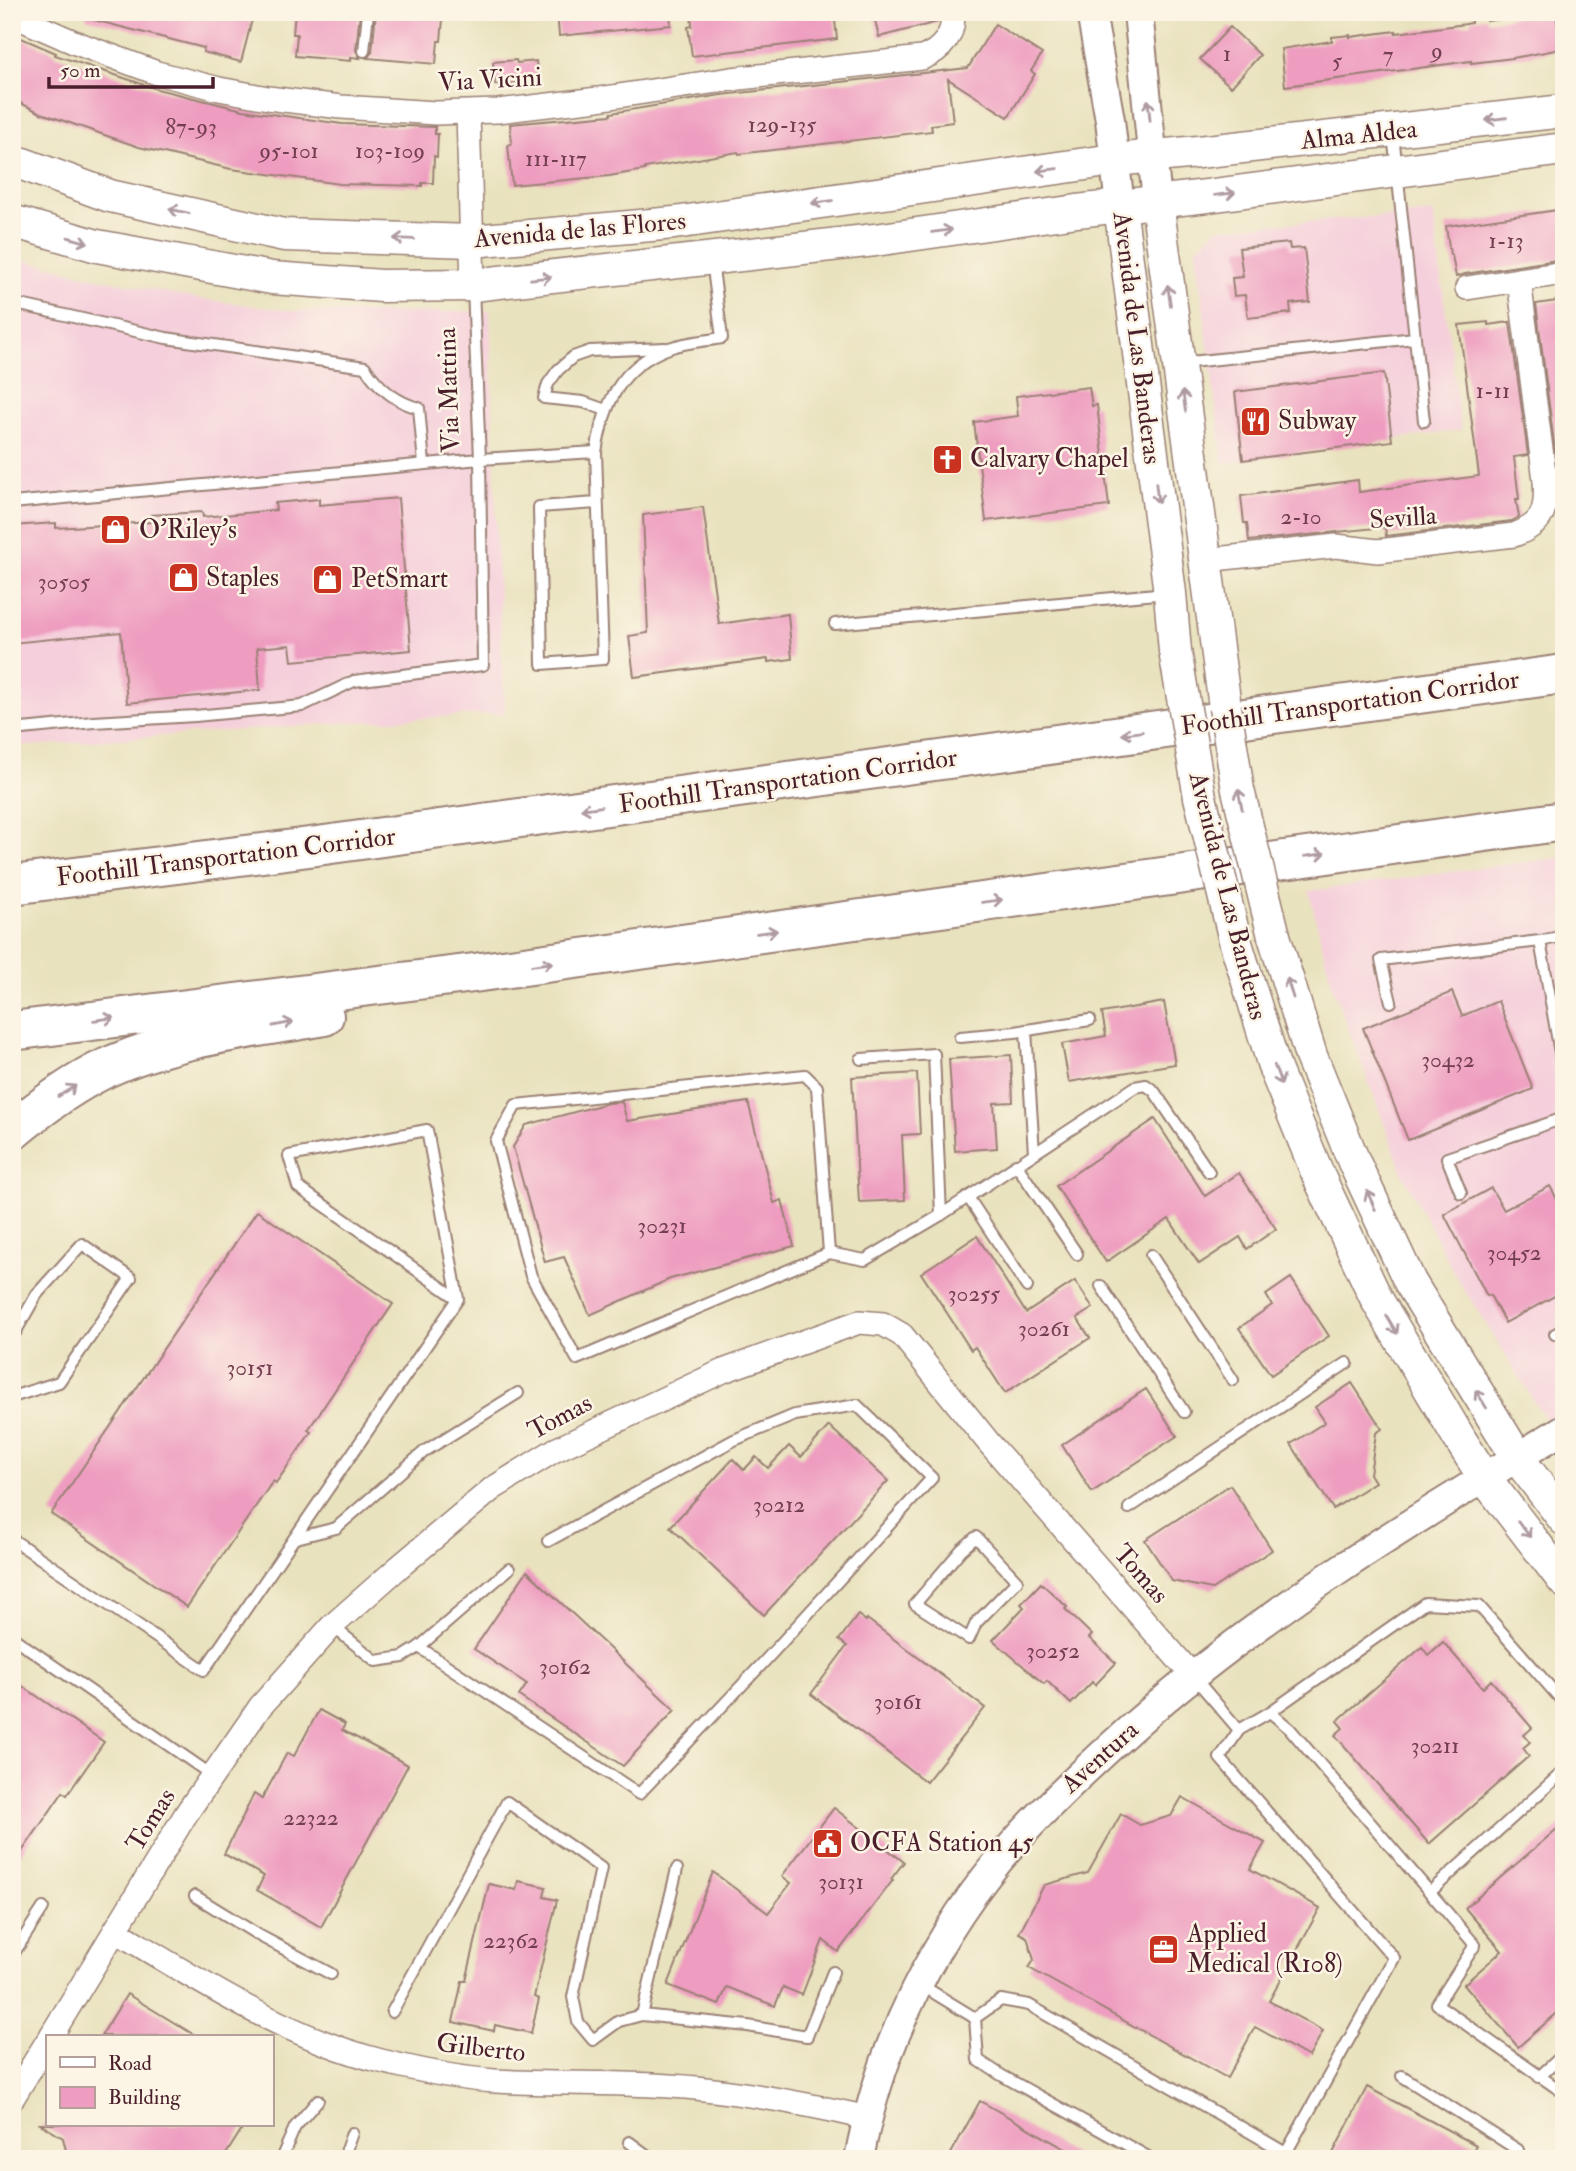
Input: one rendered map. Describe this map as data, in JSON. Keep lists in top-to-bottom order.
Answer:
{
  "streets": {
    "highway": ["Foothill Transportation Corridor"],
    "main road": ["Alma Aldea", "Avenida de las Flores", "Avenida de Las Banderas"],
    "street": [
      "Via Vicini",
      "Via Mattina",
      "Sevilla",
      "Tomas",
      "Aventura",
      "Gilberto"
    ]
  },
  "crossings": [
    ["Via Vicini", "Via Mattina"],
    ["Alma Aldea", "Avenida de las Flores"],
    ["Alma Aldea", "Avenida de Las Banderas"],
    ["Avenida de las Flores", "Avenida de Las Banderas"],
    ["Avenida de las Flores", "Via Mattina"],
    ["Avenida de Las Banderas", "Sevilla"],
    ["Avenida de Las Banderas", "Aventura"],
    ["Tomas", "Aventura"],
    ["Tomas", "Gilberto"],
    ["Aventura", "Gilberto"]
  ],
  "places": {
    "restaurant": ["Subway"],
    "church": ["Calvary Chapel"],
    "shop": ["O'Riley's", "Staples", "PetSmart"],
    "public building": ["OCFA Station 45"],
    "office": ["Applied Medical (R108)"]
  },
  "house_numbers": [
    "9",
    "1",
    "7",
    "5",
    "129-135",
    "87-93",
    "95-101",
    "103-109",
    "111-117",
    "1-13",
    "1-11",
    "2-10",
    "30505",
    "30432",
    "30231",
    "30452",
    "30255",
    "30261",
    "30151",
    "30212",
    "30252",
    "30162",
    "30161",
    "30211",
    "22322",
    "30131",
    "22362"
  ],
  "legend": ["Road", "Building"],
  "scale_bar": "50 m"
}
